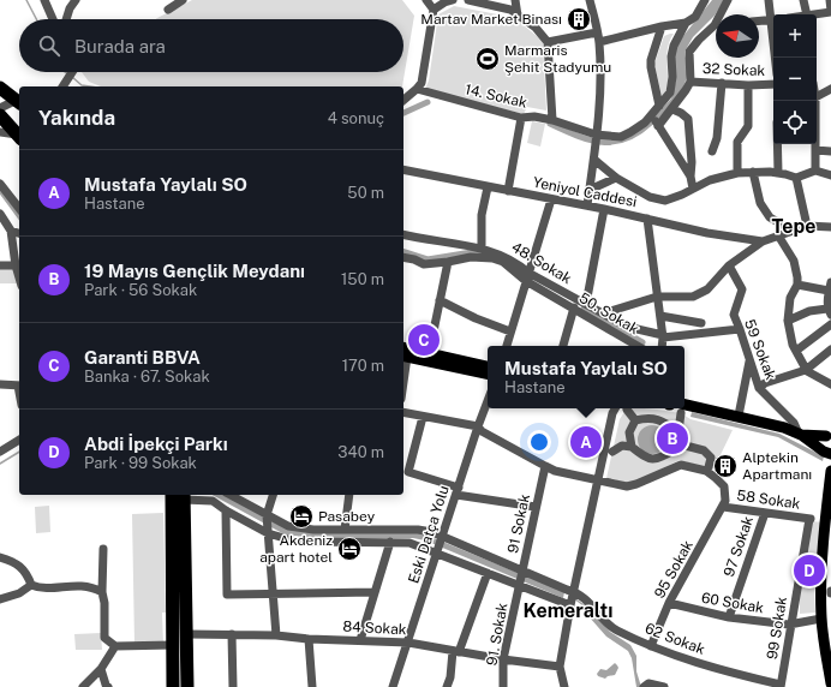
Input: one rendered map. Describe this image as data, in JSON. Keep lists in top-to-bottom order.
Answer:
{
  "streets": {
    "street": [
      "32 Sokak",
      "14. Sokak",
      "Yeniyol Caddesi",
      "48. Sokak",
      "50. Sokak",
      "59 Sokak",
      "58 Sokak",
      "91 Sokak",
      "Eski Datça Yolu",
      "97 Sokak",
      "95 Sokak",
      "60 Sokak",
      "84 Sokak",
      "99 Sokak",
      "91. Sokak",
      "62 Sokak"
    ]
  },
  "crossings": [
    ["48. Sokak", "50. Sokak"],
    ["48. Sokak", "59 Sokak"],
    ["58 Sokak", "97 Sokak"],
    ["58 Sokak", "95 Sokak"],
    ["58 Sokak", "99 Sokak"],
    ["91 Sokak", "91. Sokak"],
    ["Eski Datça Yolu", "84 Sokak"],
    ["97 Sokak", "60 Sokak"],
    ["95 Sokak", "60 Sokak"],
    ["95 Sokak", "62 Sokak"],
    ["60 Sokak", "99 Sokak"],
    ["84 Sokak", "91. Sokak"],
    ["99 Sokak", "62 Sokak"]
  ],
  "districts": ["Tepe", "Kemeraltı"],
  "places": {
    "building": ["Martav Market Binası", "Alptekin Apartmanı"],
    "sports": ["Marmaris Şehit Stadyumu"],
    "hotel": ["Pasabey", "Akdeniz apart hotel"]
  },
  "north": "left",
  "page": {
    "map_buttons": ["+", "−"],
    "search": "Burada ara",
    "heading": ["Yakında", "4 sonuç"],
    "list": [
      {
        "mark": "A",
        "name": "Mustafa Yaylalı SO",
        "note": "Hastane",
        "value": "50 m"
      },
      {
        "mark": "B",
        "name": "19 Mayıs Gençlik Meydanı",
        "note": "Park · 56 Sokak",
        "value": "150 m"
      },
      {
        "mark": "C",
        "name": "Garanti BBVA",
        "note": "Banka · 67. Sokak",
        "value": "170 m"
      },
      {
        "mark": "D",
        "name": "Abdi İpekçi Parkı",
        "note": "Park · 99 Sokak",
        "value": "340 m"
      }
    ],
    "pins": [
      "C",
      "B",
      "A",
      "D"
    ],
    "popup": ["Mustafa Yaylalı SO", "Hastane"]
  }
}
